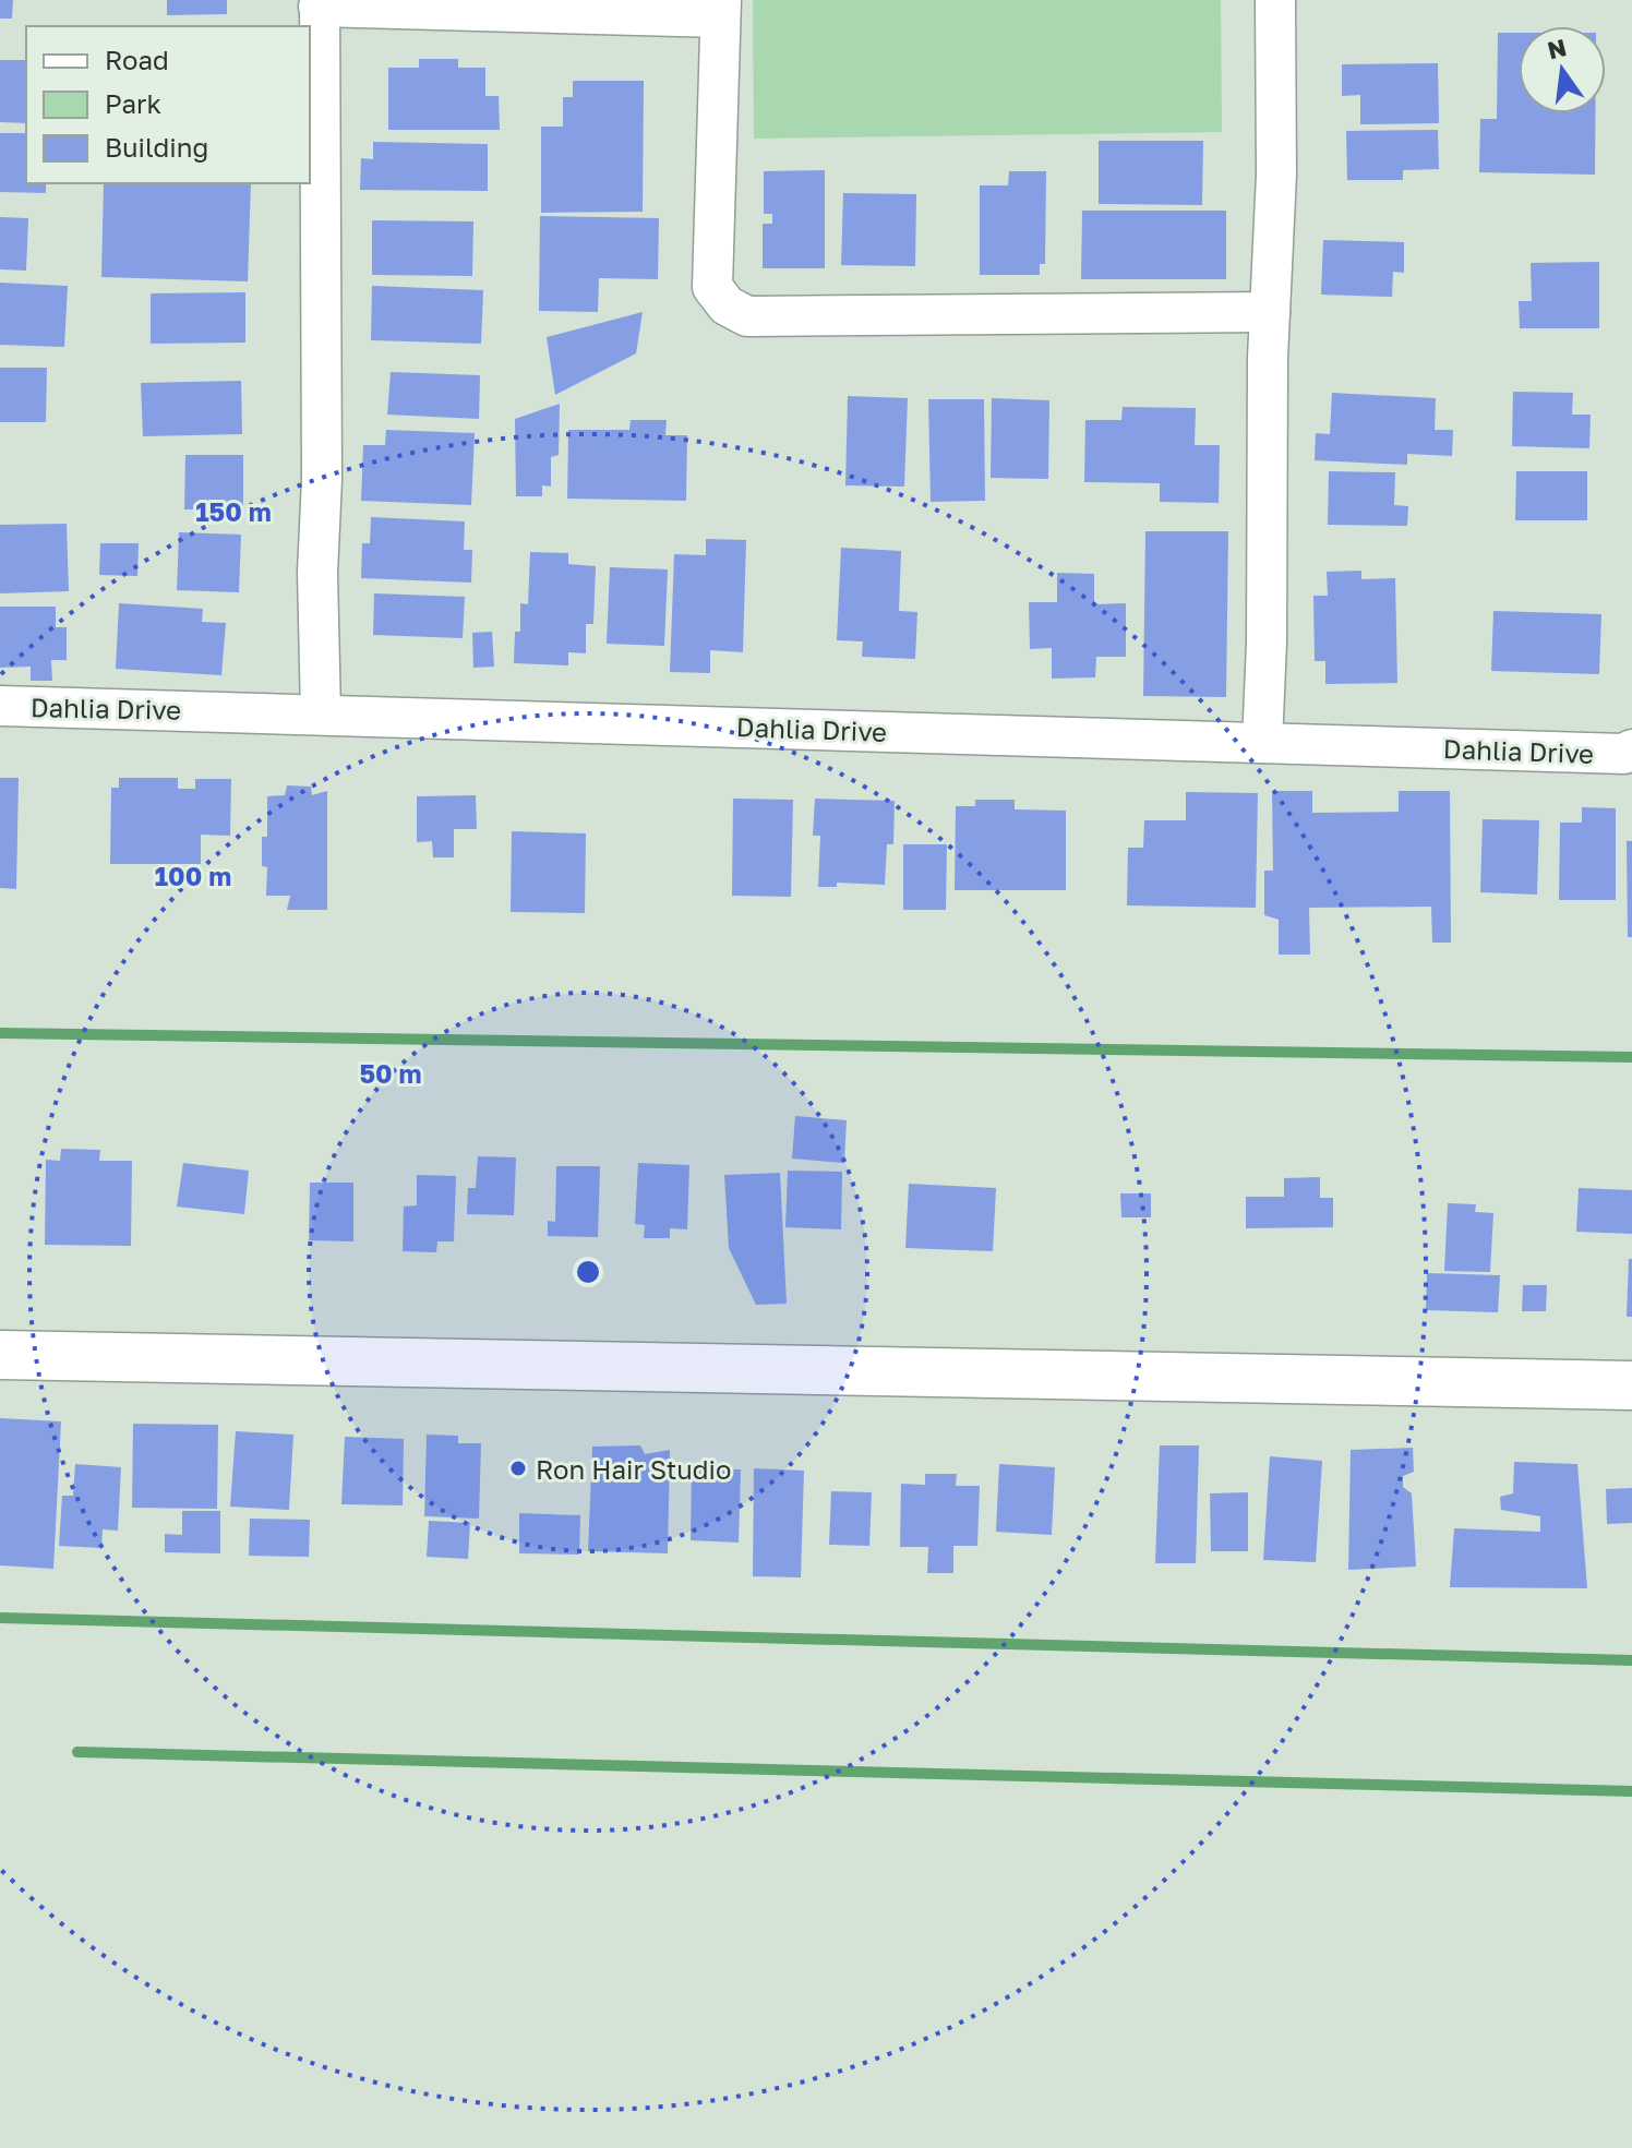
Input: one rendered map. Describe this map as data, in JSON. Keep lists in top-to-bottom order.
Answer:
{
  "streets": {
    "street": ["Dahlia Drive"]
  },
  "places": ["Ron Hair Studio"],
  "legend": ["Road", "Park", "Building"],
  "north": "top",
  "rings": ["150 m", "100 m", "50 m"]
}
